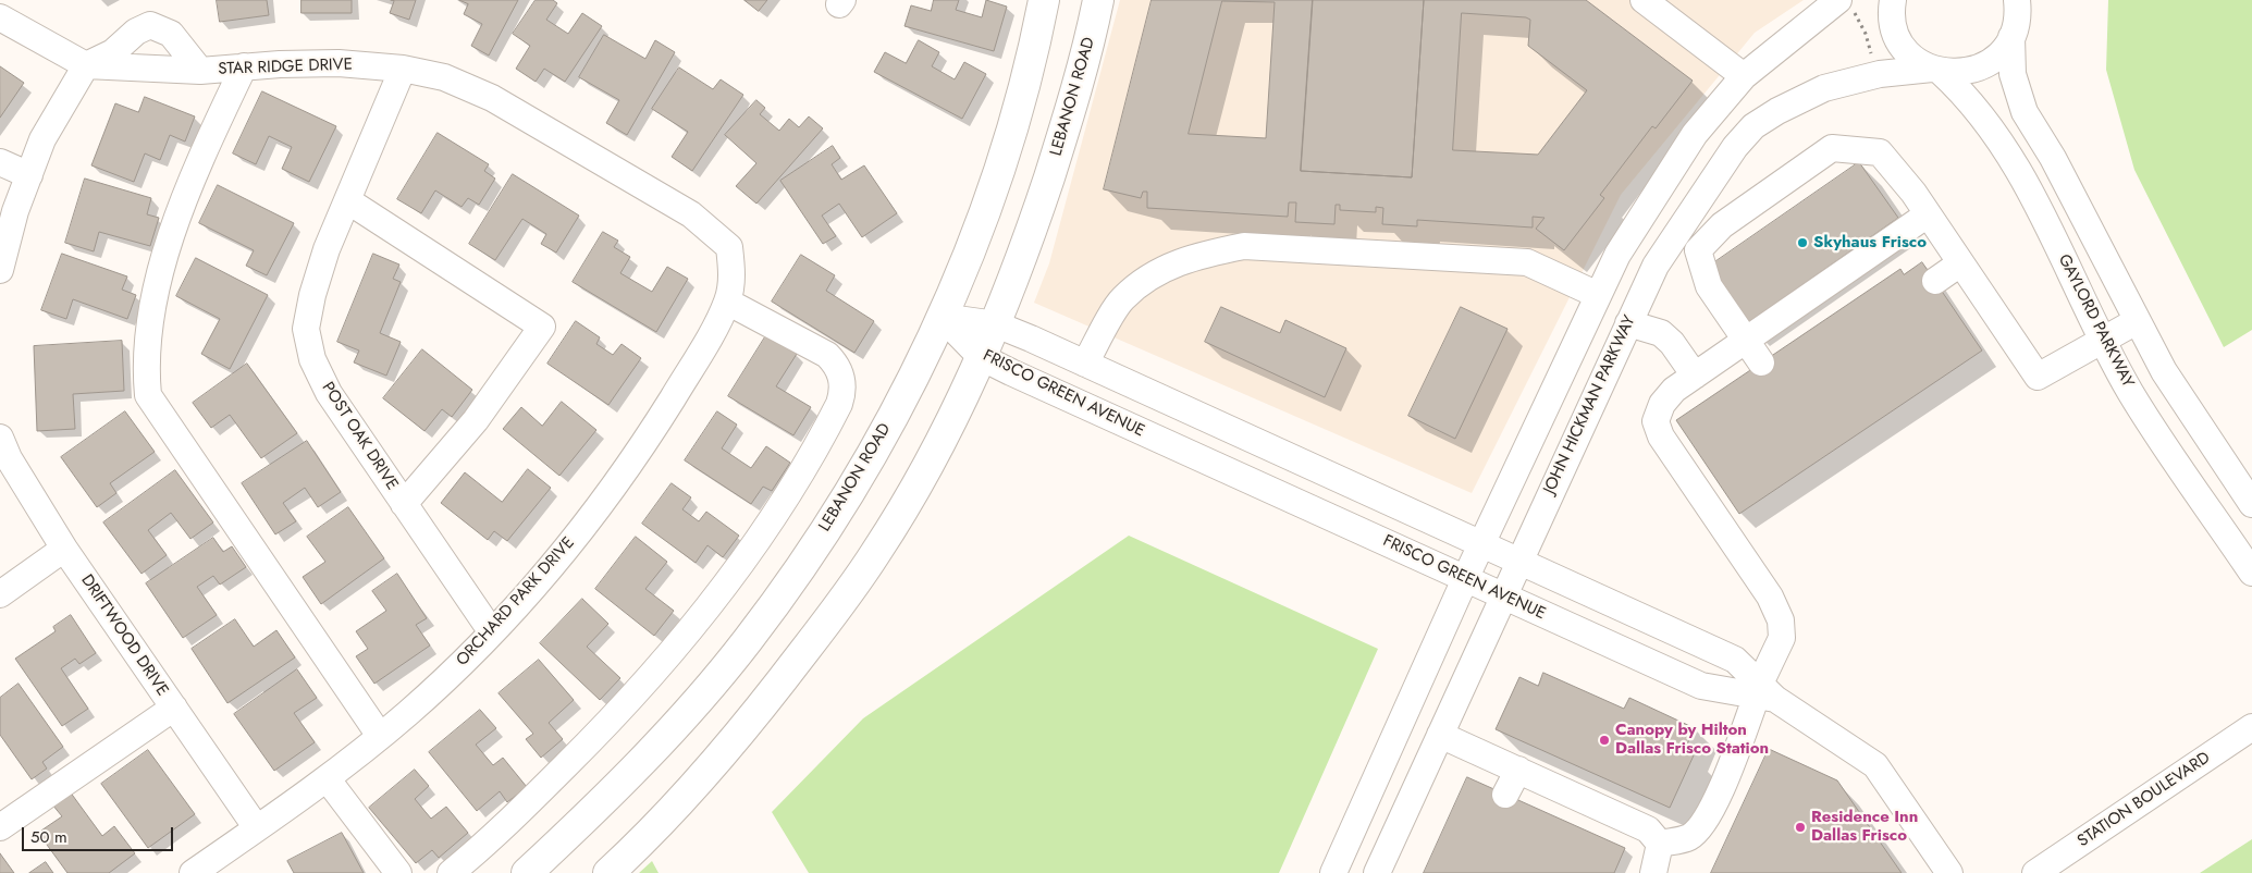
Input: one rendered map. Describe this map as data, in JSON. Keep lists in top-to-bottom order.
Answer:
{
  "streets": {
    "main road": ["LEBANON ROAD"],
    "street": [
      "STAR RIDGE DRIVE",
      "GAYLORD PARKWAY",
      "FRISCO GREEN AVENUE",
      "JOHN HICKMAN PARKWAY",
      "POST OAK DRIVE",
      "ORCHARD PARK DRIVE",
      "DRIFTWOOD DRIVE",
      "STATION BOULEVARD"
    ]
  },
  "crossings": [
    ["STAR RIDGE DRIVE", "POST OAK DRIVE"],
    ["STAR RIDGE DRIVE", "ORCHARD PARK DRIVE"],
    ["LEBANON ROAD", "FRISCO GREEN AVENUE"],
    ["GAYLORD PARKWAY", "JOHN HICKMAN PARKWAY"],
    ["FRISCO GREEN AVENUE", "JOHN HICKMAN PARKWAY"],
    ["POST OAK DRIVE", "ORCHARD PARK DRIVE"],
    ["ORCHARD PARK DRIVE", "DRIFTWOOD DRIVE"]
  ],
  "places": ["Skyhaus Frisco", "Canopy by Hilton Dallas Frisco Station", "Residence Inn Dallas Frisco"],
  "scale_bar": "50 m"
}
